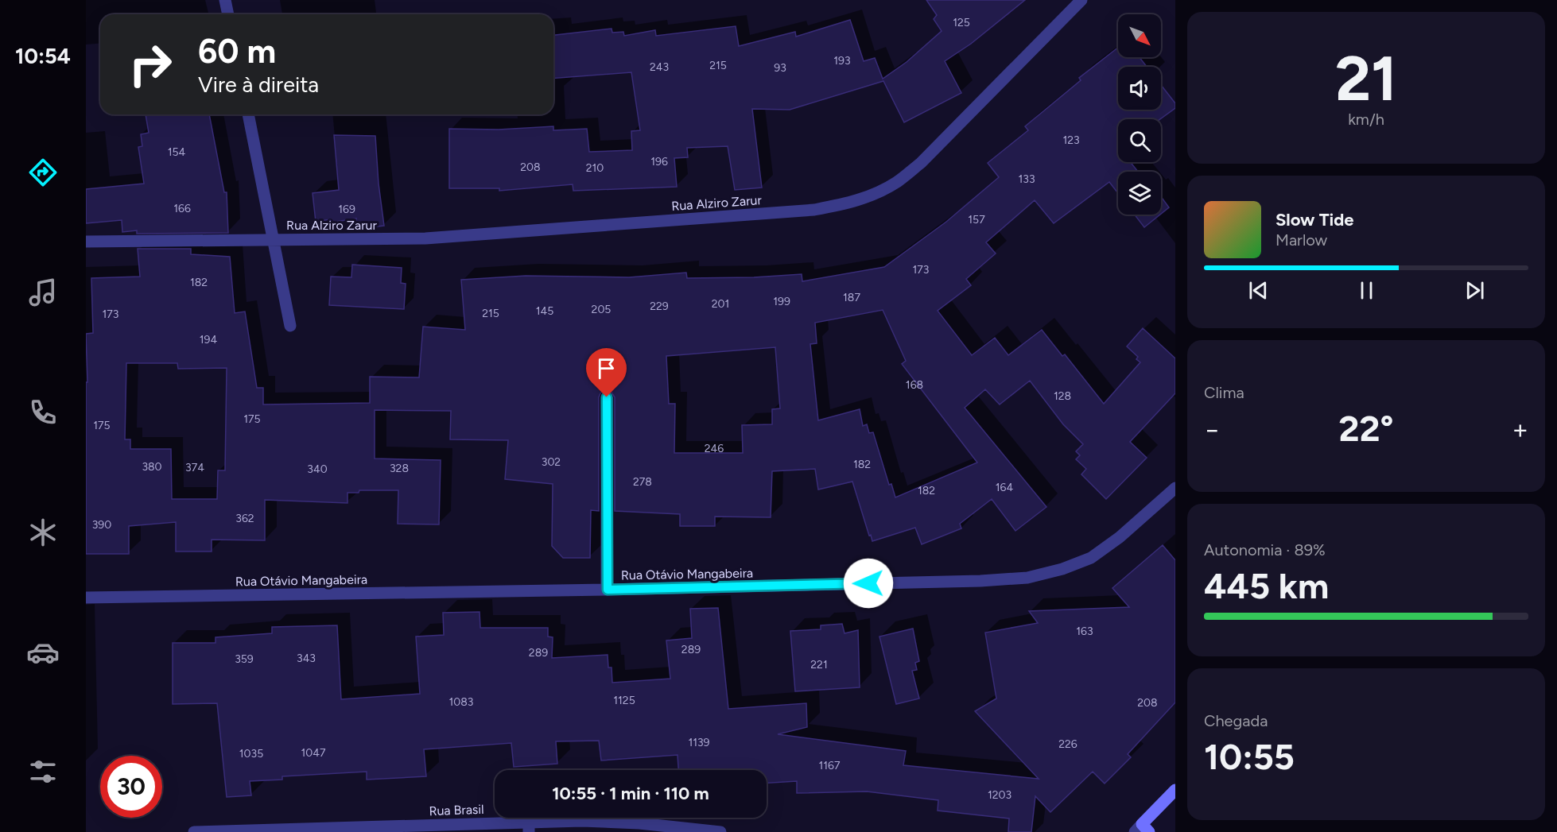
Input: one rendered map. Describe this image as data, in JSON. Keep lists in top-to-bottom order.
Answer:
{
  "streets": {
    "street": ["Rua Alziro Zarur", "Rua Otávio Mangabeira", "Rua Brasil"]
  },
  "house_numbers": [
    "125",
    "193",
    "215",
    "243",
    "93",
    "123",
    "154",
    "196",
    "208",
    "210",
    "133",
    "166",
    "169",
    "157",
    "173",
    "182",
    "187",
    "199",
    "201",
    "229",
    "205",
    "145",
    "215",
    "173",
    "194",
    "168",
    "128",
    "175",
    "175",
    "246",
    "302",
    "182",
    "380",
    "374",
    "328",
    "340",
    "278",
    "164",
    "182",
    "362",
    "390",
    "163",
    "289",
    "289",
    "343",
    "359",
    "221",
    "1125",
    "1083",
    "208",
    "1139",
    "226",
    "1047",
    "1035",
    "1167",
    "1203"
  ],
  "north": "bottom right",
  "page": {
    "tabs": "10:54",
    "tile": [
      ["21", "km/h"],
      "Clima",
      ["Autonomia · 89%", "445 km"],
      ["Chegada", "10:55"]
    ],
    "turn": ["60 m", "Vire à direita"],
    "song": ["Slow Tide", "Marlow"],
    "heat": ["−", "22°", "+"],
    "limit": "30",
    "trip": "10:55 · 1 min · 110 m"
  }
}
